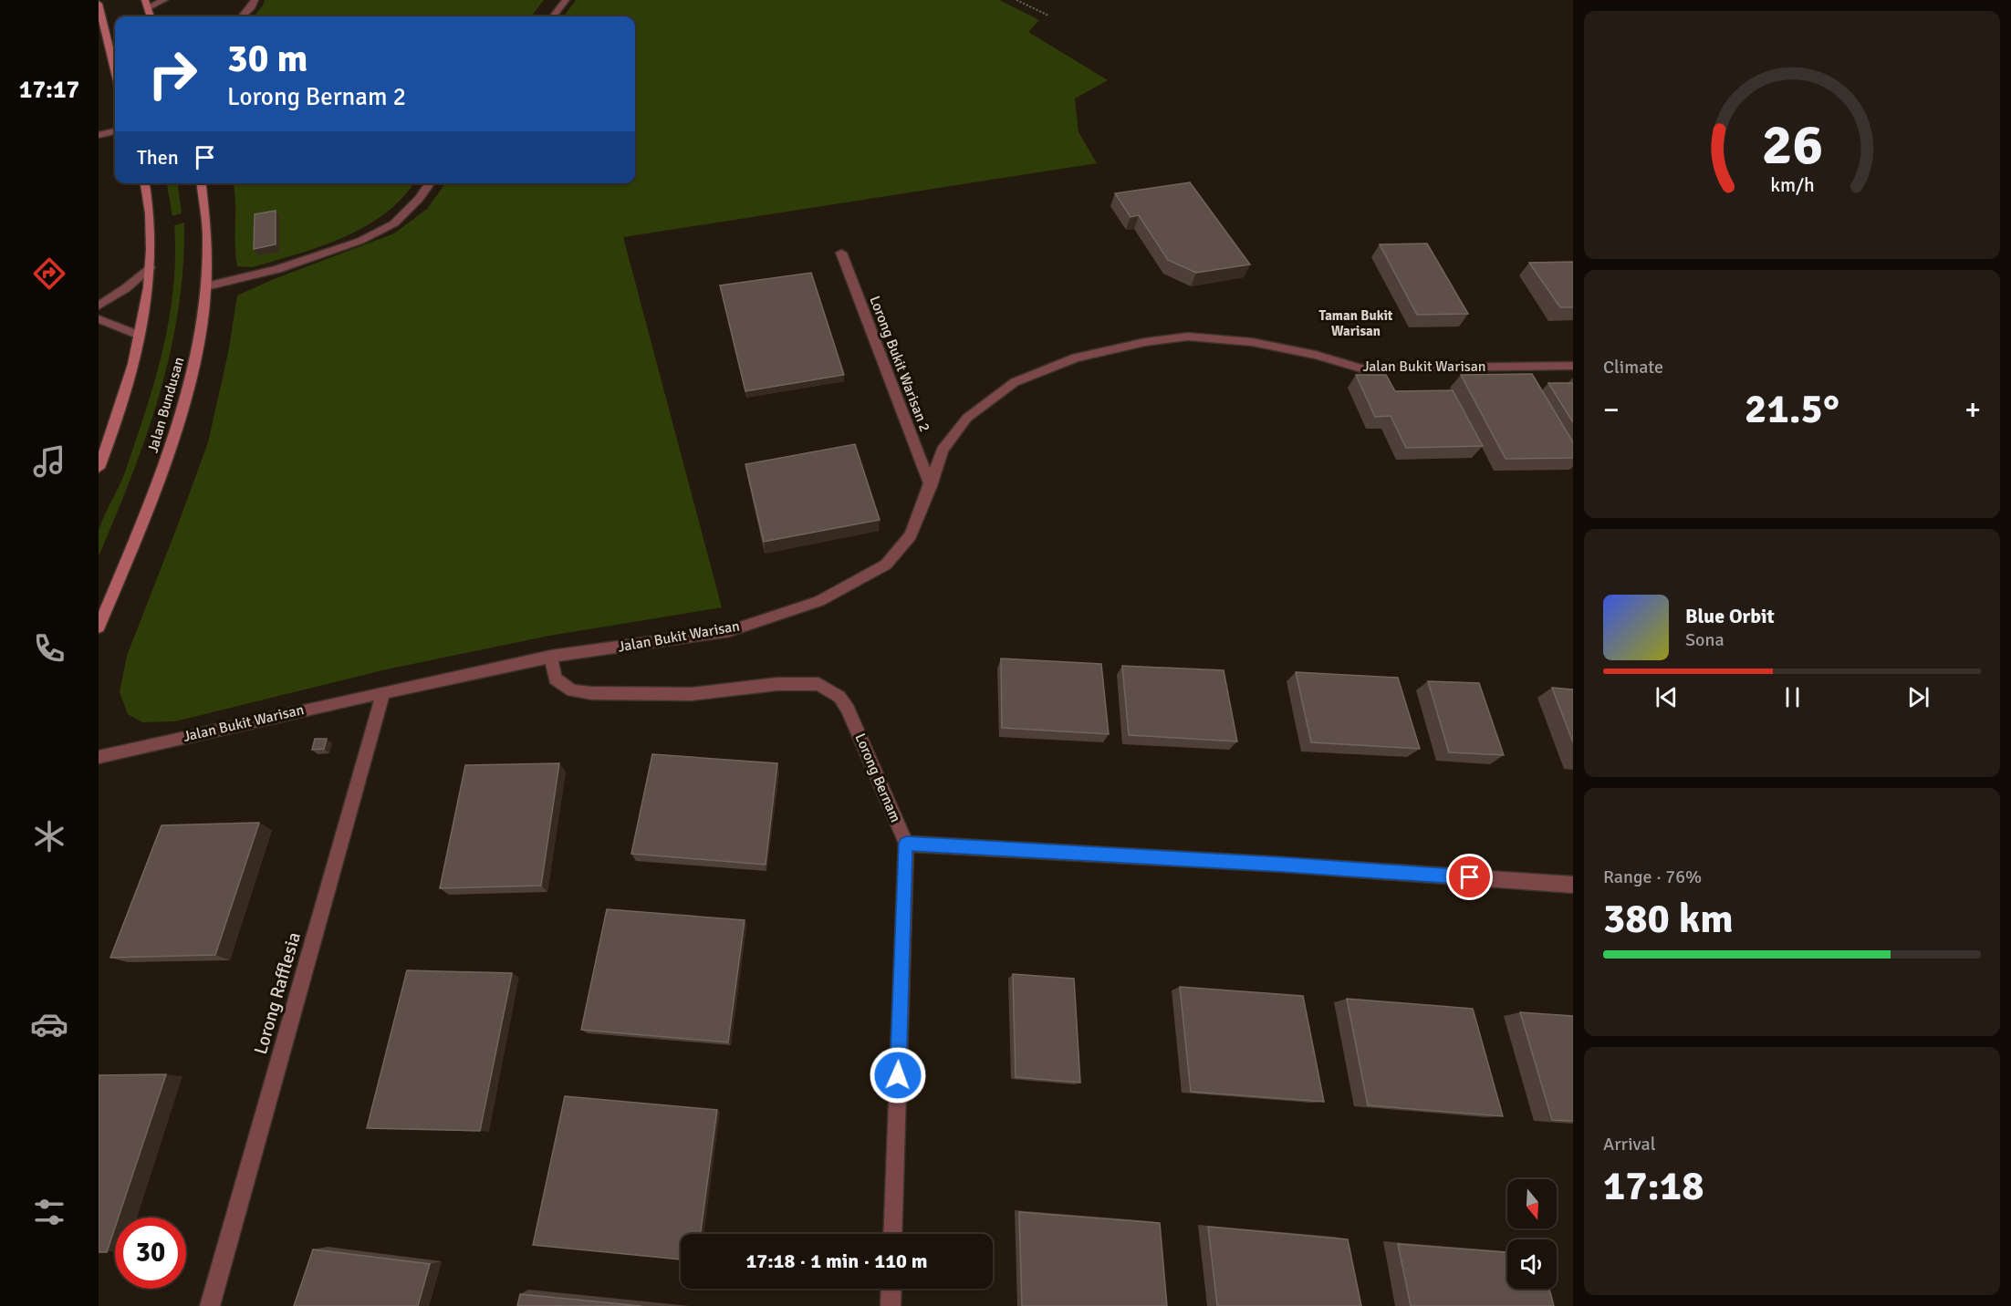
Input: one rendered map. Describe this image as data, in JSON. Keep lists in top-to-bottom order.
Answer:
{
  "streets": {
    "main road": ["Jalan Bundusan"],
    "street": [
      "Lorong Bukit Warisan 2",
      "Jalan Bukit Warisan",
      "Lorong Bernam",
      "Lorong Rafflesia"
    ]
  },
  "crossings": [
    ["Lorong Bukit Warisan 2", "Jalan Bukit Warisan"],
    ["Jalan Bukit Warisan", "Lorong Bernam"],
    ["Jalan Bukit Warisan", "Lorong Rafflesia"]
  ],
  "districts": ["Taman Bukit Warisan"],
  "north": "bottom",
  "page": {
    "tabs": "17:17",
    "turn": ["30 m", "Lorong Bernam 2"],
    "then": "Then",
    "tile": [
      "Climate",
      ["Range · 76%", "380 km"],
      ["Arrival", "17:18"]
    ],
    "heat": ["−", "21.5°", "+"],
    "song": ["Blue Orbit", "Sona"],
    "limit": "30",
    "trip": "17:18 · 1 min · 110 m",
    "gauge": ["26", "km/h"]
  }
}
